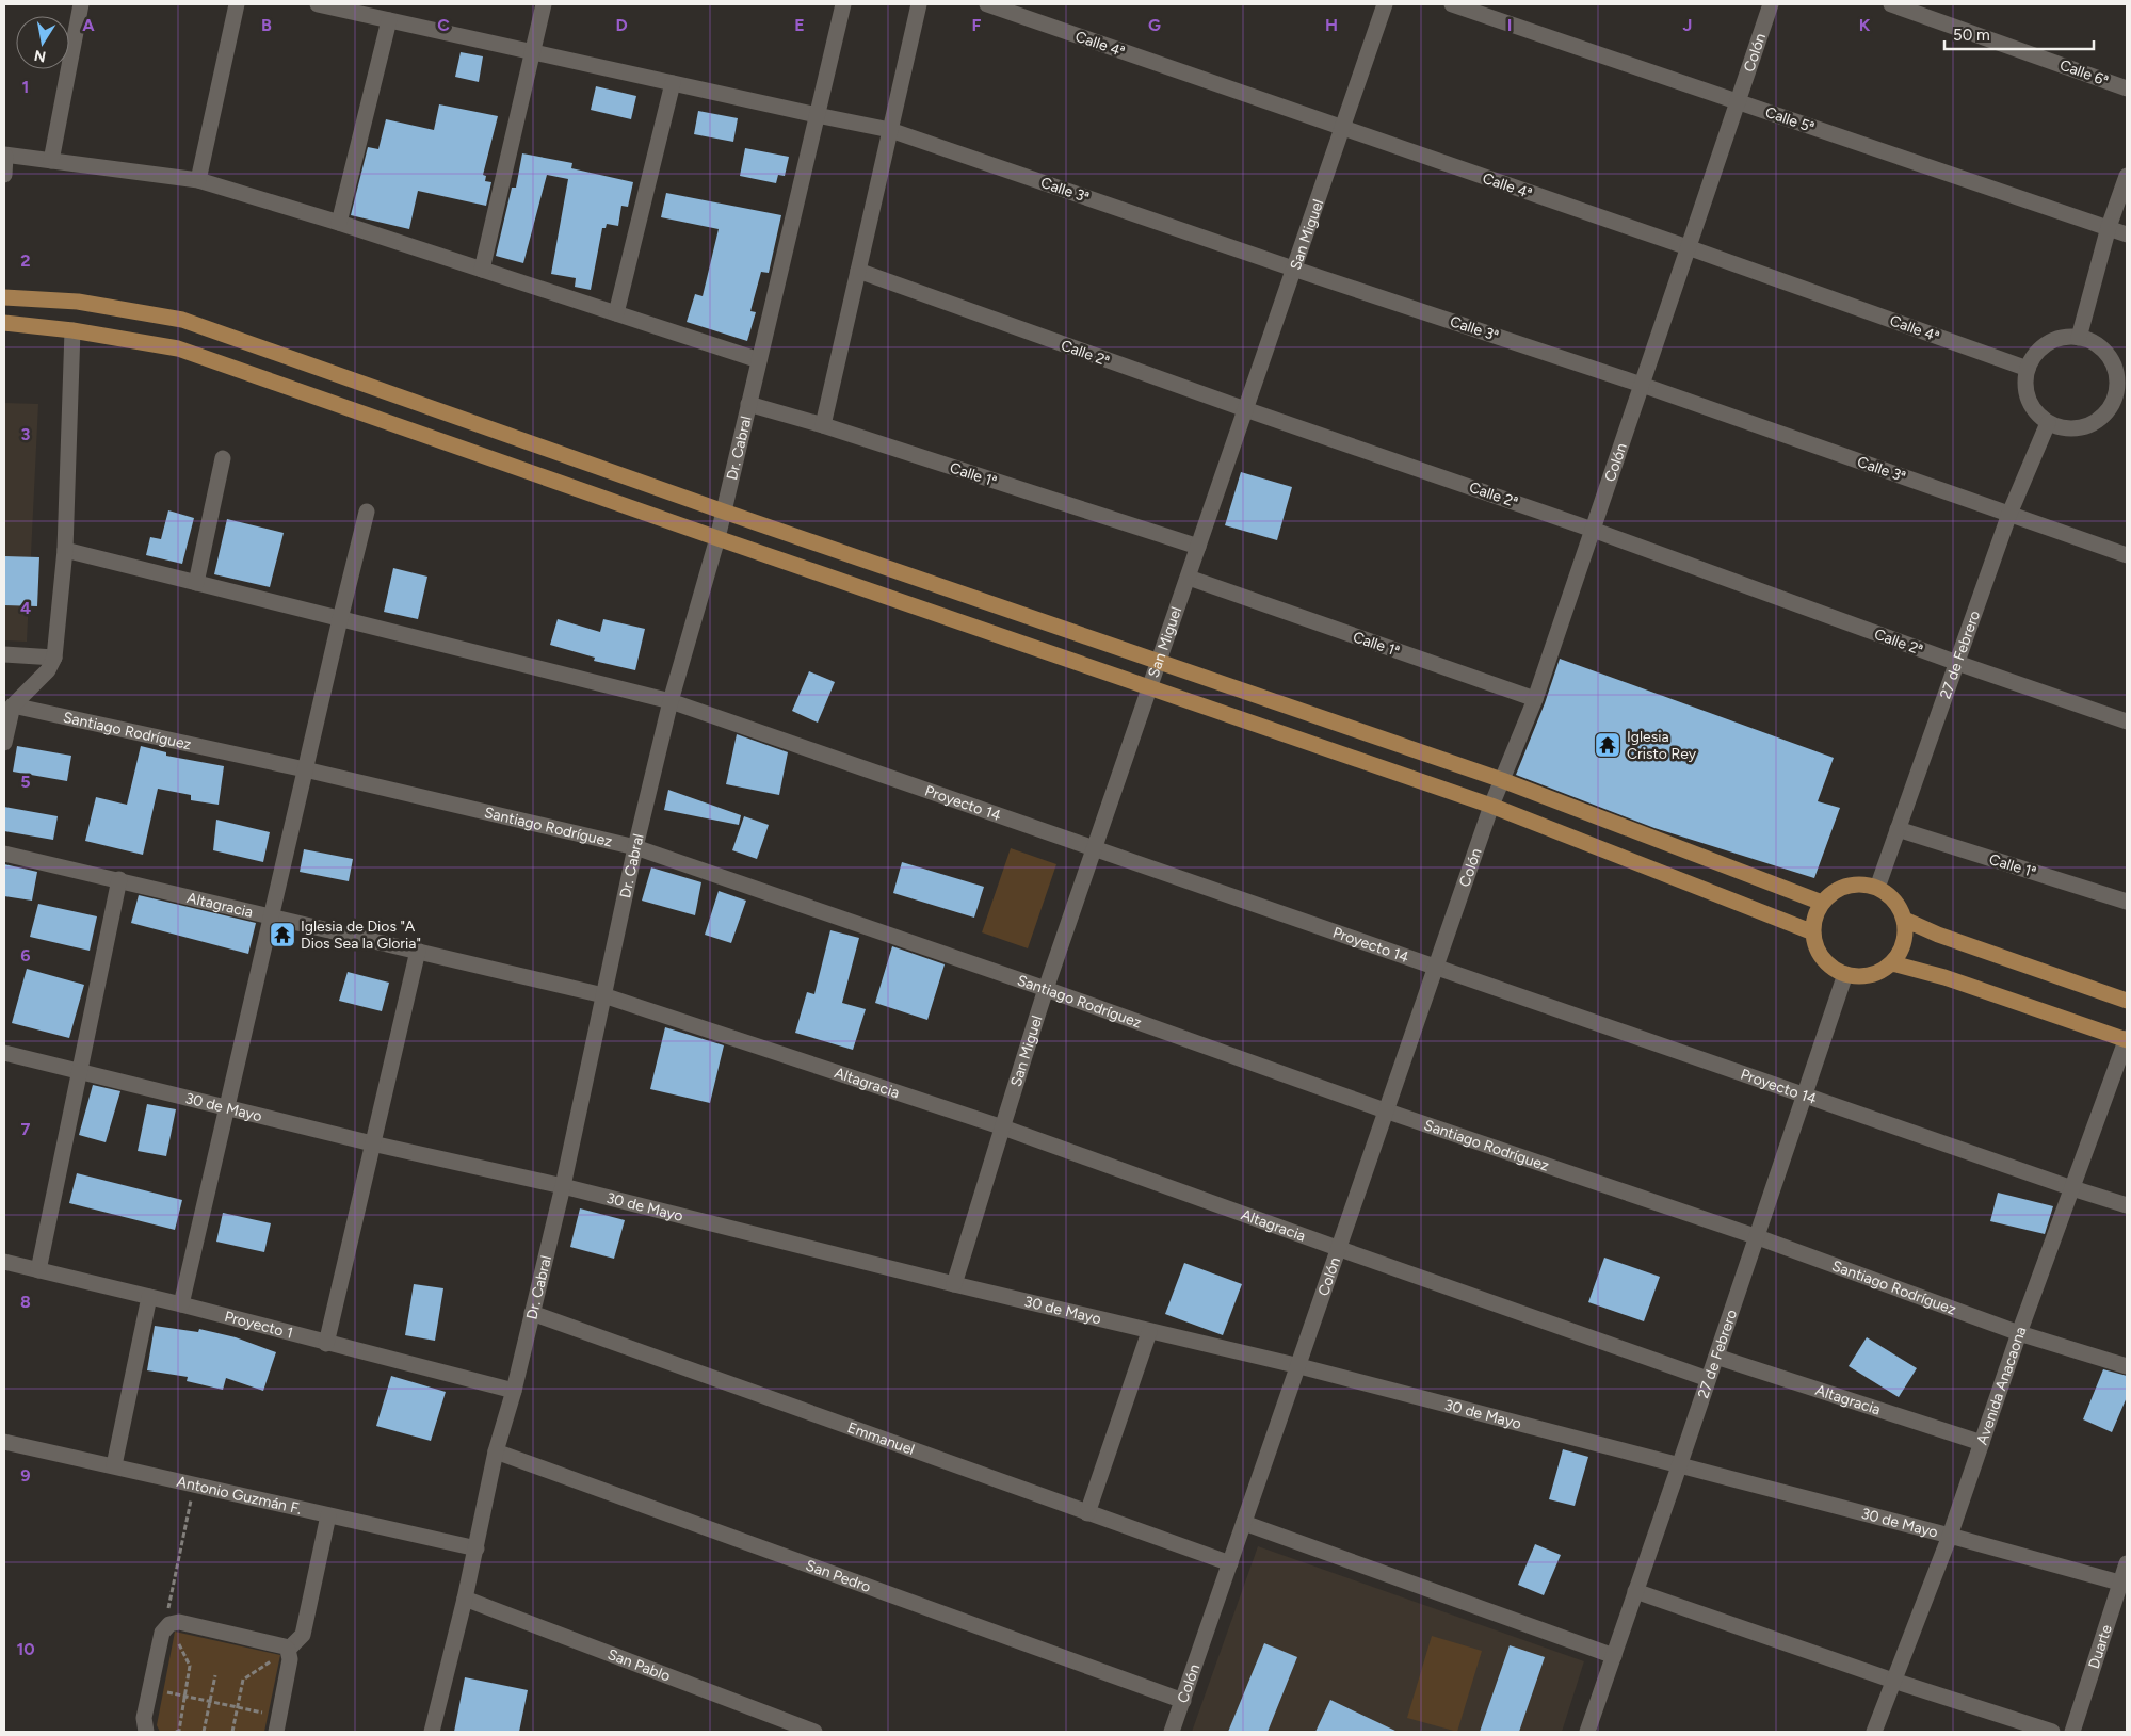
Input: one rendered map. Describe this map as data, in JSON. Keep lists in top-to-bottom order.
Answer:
{
  "streets": {
    "street": [
      "Calle 4ª",
      "Colón",
      "Calle 6ª",
      "Calle 5ª",
      "Calle 3ª",
      "San Miguel",
      "Calle 2ª",
      "Dr. Cabral",
      "Calle 1ª",
      "27 de Febrero",
      "Santiago Rodríguez",
      "Proyecto 14",
      "Altagracia",
      "30 de Mayo",
      "Proyecto 1",
      "Avenida Anacaona",
      "Emmanuel",
      "Antonio Guzmán F.",
      "San Pedro",
      "Duarte",
      "San Pablo"
    ]
  },
  "crossings": [
    ["Calle 4ª", "Colón"],
    ["Calle 4ª", "San Miguel"],
    ["Calle 4ª", "27 de Febrero"],
    ["Colón", "Calle 5ª"],
    ["Colón", "Calle 3ª"],
    ["Colón", "Calle 2ª"],
    ["Colón", "Calle 1ª"],
    ["Colón", "Santiago Rodríguez"],
    ["Colón", "Proyecto 14"],
    ["Colón", "Altagracia"],
    ["Colón", "30 de Mayo"],
    ["Colón", "Emmanuel"],
    ["Colón", "San Pedro"],
    ["Calle 3ª", "San Miguel"],
    ["Calle 3ª", "Dr. Cabral"],
    ["Calle 3ª", "27 de Febrero"],
    ["San Miguel", "Calle 2ª"],
    ["San Miguel", "Calle 1ª"],
    ["San Miguel", "Santiago Rodríguez"],
    ["San Miguel", "Proyecto 14"],
    ["San Miguel", "Altagracia"],
    ["San Miguel", "30 de Mayo"],
    ["Calle 2ª", "27 de Febrero"],
    ["Dr. Cabral", "Calle 1ª"],
    ["Dr. Cabral", "Santiago Rodríguez"],
    ["Dr. Cabral", "Proyecto 14"],
    ["Dr. Cabral", "Altagracia"],
    ["Dr. Cabral", "30 de Mayo"],
    ["Dr. Cabral", "Proyecto 1"],
    ["Dr. Cabral", "Emmanuel"],
    ["Dr. Cabral", "Antonio Guzmán F."],
    ["Dr. Cabral", "San Pedro"],
    ["Dr. Cabral", "San Pablo"],
    ["Calle 1ª", "27 de Febrero"],
    ["27 de Febrero", "Santiago Rodríguez"],
    ["27 de Febrero", "Proyecto 14"],
    ["27 de Febrero", "Altagracia"],
    ["27 de Febrero", "30 de Mayo"],
    ["Santiago Rodríguez", "Avenida Anacaona"],
    ["Proyecto 14", "Avenida Anacaona"],
    ["Altagracia", "Avenida Anacaona"],
    ["30 de Mayo", "Avenida Anacaona"],
    ["30 de Mayo", "Duarte"]
  ],
  "places": {
    "temple": ["Iglesia Cristo Rey", "Iglesia de Dios \"A Dios Sea la Gloria\""]
  },
  "scale_bar": "50 m",
  "north": "bottom",
  "grid": {
    "columns": [
      "A",
      "B",
      "C",
      "D",
      "E",
      "F",
      "G",
      "H",
      "I",
      "J",
      "K"
    ],
    "rows": [
      "1",
      "2",
      "3",
      "4",
      "5",
      "6",
      "7",
      "8",
      "9",
      "10"
    ]
  }
}
